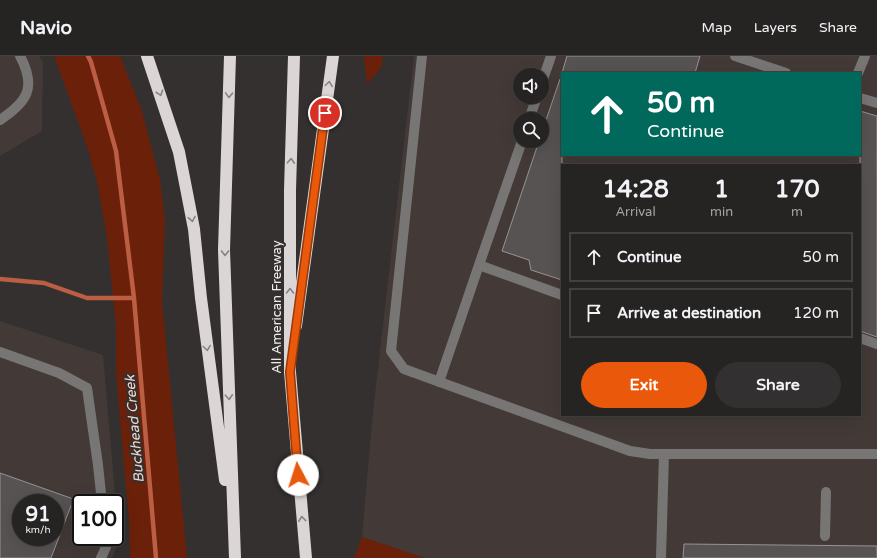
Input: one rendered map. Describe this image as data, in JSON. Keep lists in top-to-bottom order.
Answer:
{
  "streets": {
    "highway": ["All American Freeway"]
  },
  "water": ["Buckhead Creek"],
  "page": {
    "header": "Navio",
    "nav": ["Map", "Layers", "Share"],
    "turn": ["50 m", "Continue"],
    "eta": [
      "14:28",
      "Arrival",
      "1",
      "min",
      "170",
      "m"
    ],
    "list": [
      {
        "name": "Continue",
        "value": "50 m"
      },
      {
        "name": "Arrive at destination",
        "value": "120 m"
      }
    ],
    "buttons": ["Exit", "Share"],
    "speed": "91 km/h",
    "limit": "100"
  }
}
